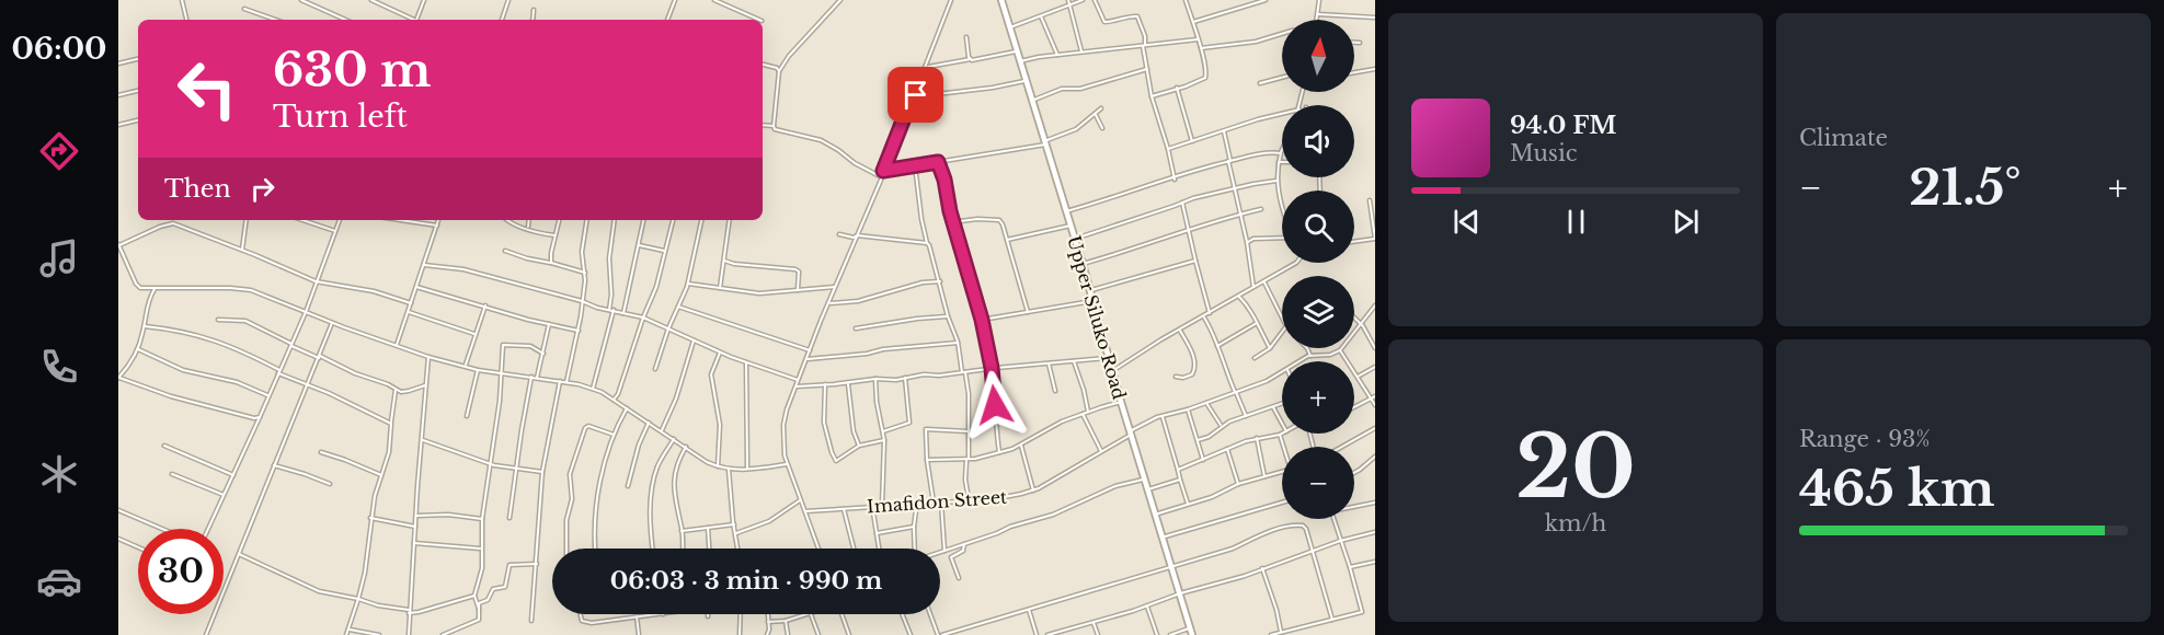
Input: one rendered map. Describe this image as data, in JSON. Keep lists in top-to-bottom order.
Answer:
{
  "streets": {
    "main road": ["Upper Siluko Road"],
    "street": ["Imafidon Street"]
  },
  "crossings": [
    ["Upper Siluko Road", "Imafidon Street"]
  ],
  "north": "top",
  "page": {
    "tabs": "06:00",
    "tile": [
      "Climate",
      ["20", "km/h"],
      ["Range · 93%", "465 km"]
    ],
    "map_buttons": ["+", "−"],
    "turn": ["630 m", "Turn left"],
    "song": ["94.0 FM", "Music"],
    "then": "Then",
    "heat": ["−", "21.5°", "+"],
    "limit": "30",
    "trip": "06:03 · 3 min · 990 m"
  }
}
